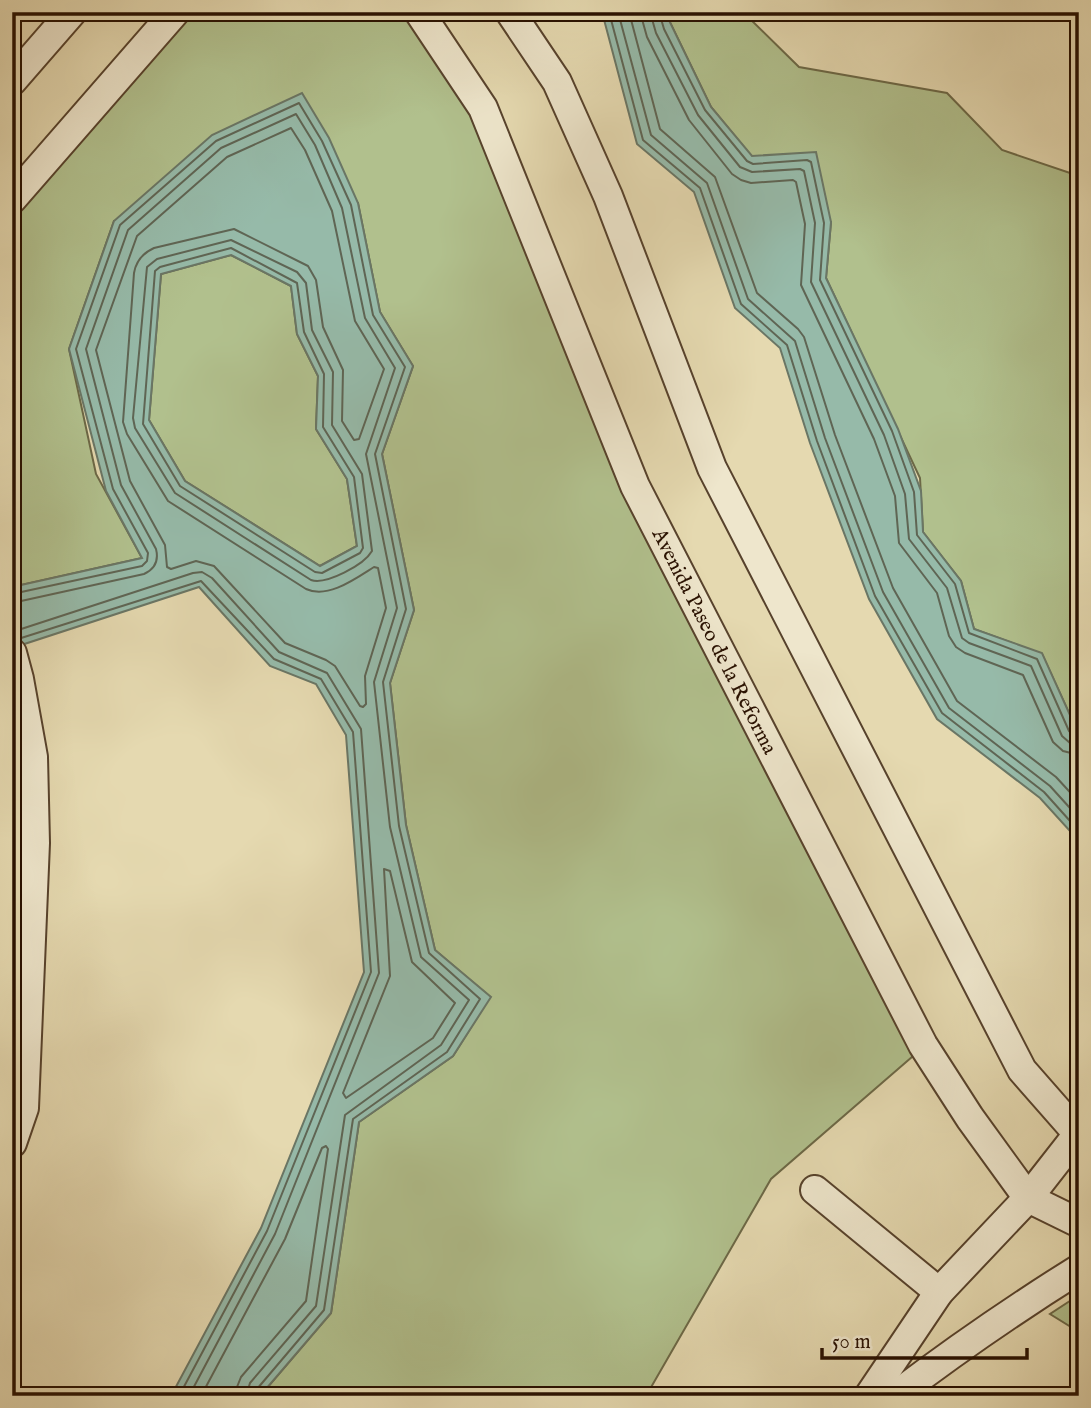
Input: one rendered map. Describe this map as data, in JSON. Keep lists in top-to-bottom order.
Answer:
{
  "streets": {
    "street": ["Avenida Paseo de la Reforma"]
  },
  "scale_bar": "50 m"
}
